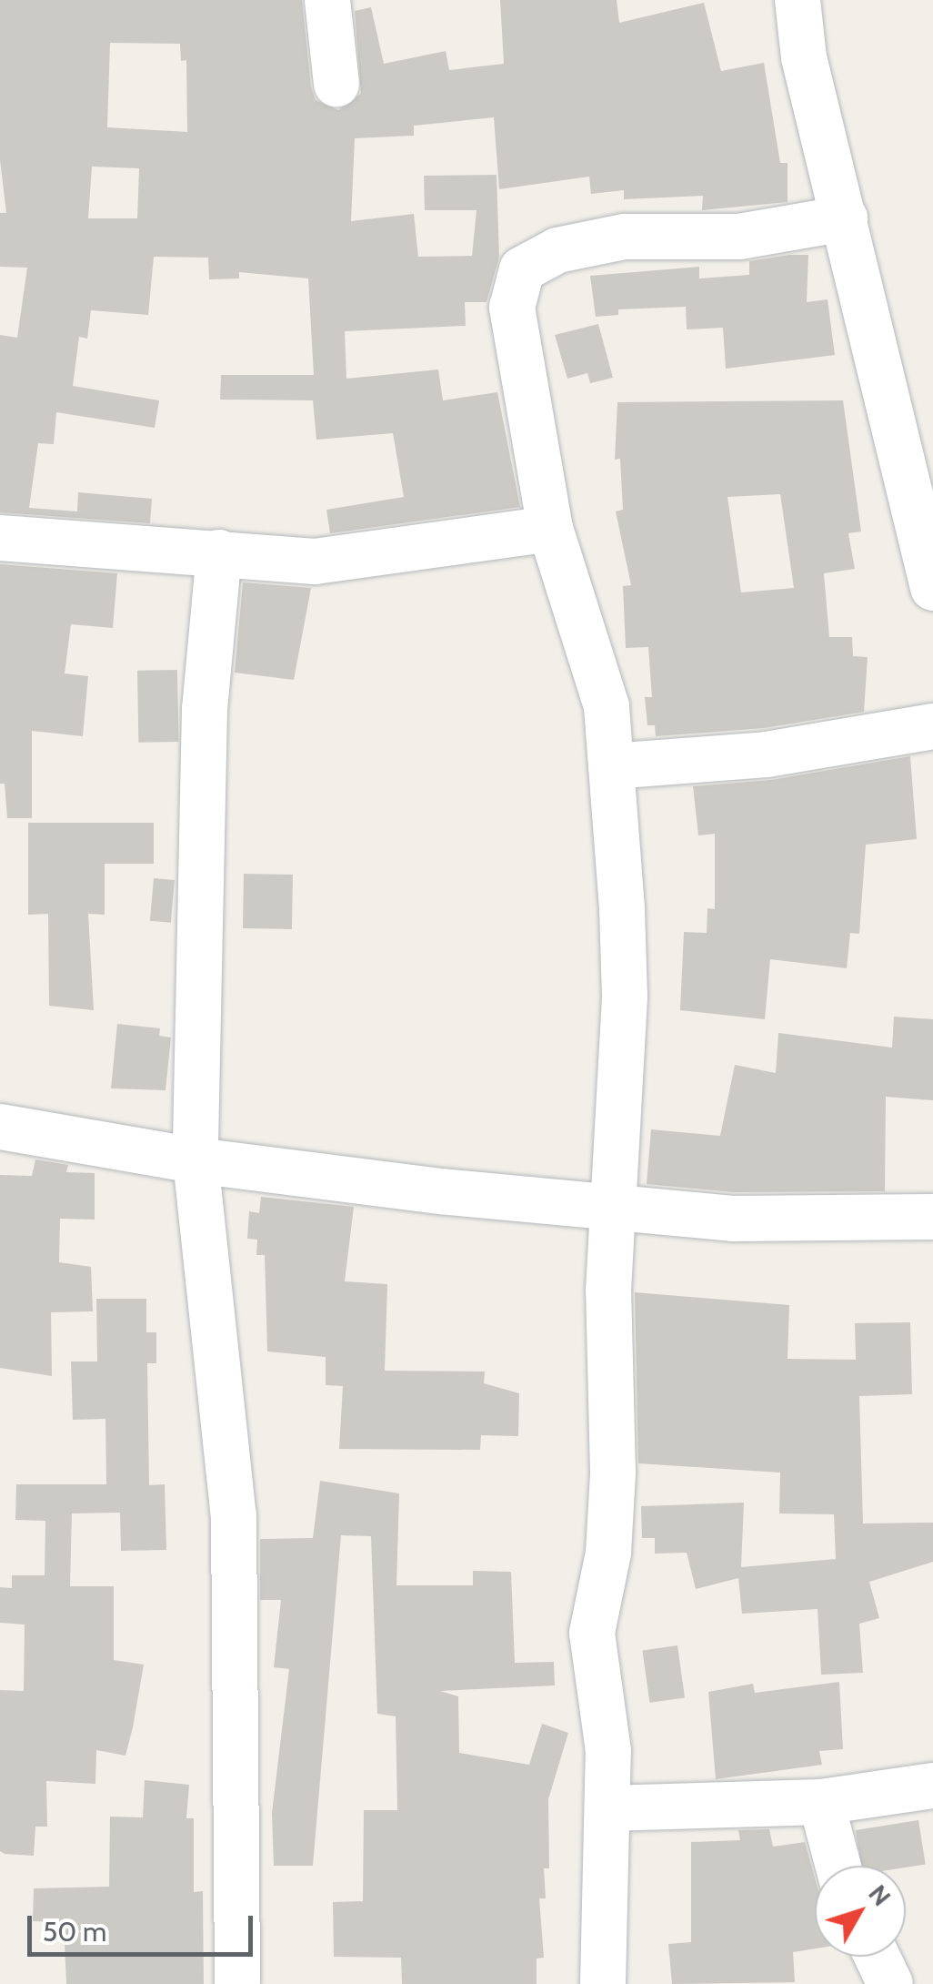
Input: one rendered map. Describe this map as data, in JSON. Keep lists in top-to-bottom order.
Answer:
{
  "scale_bar": "50 m",
  "north": "top right"
}
